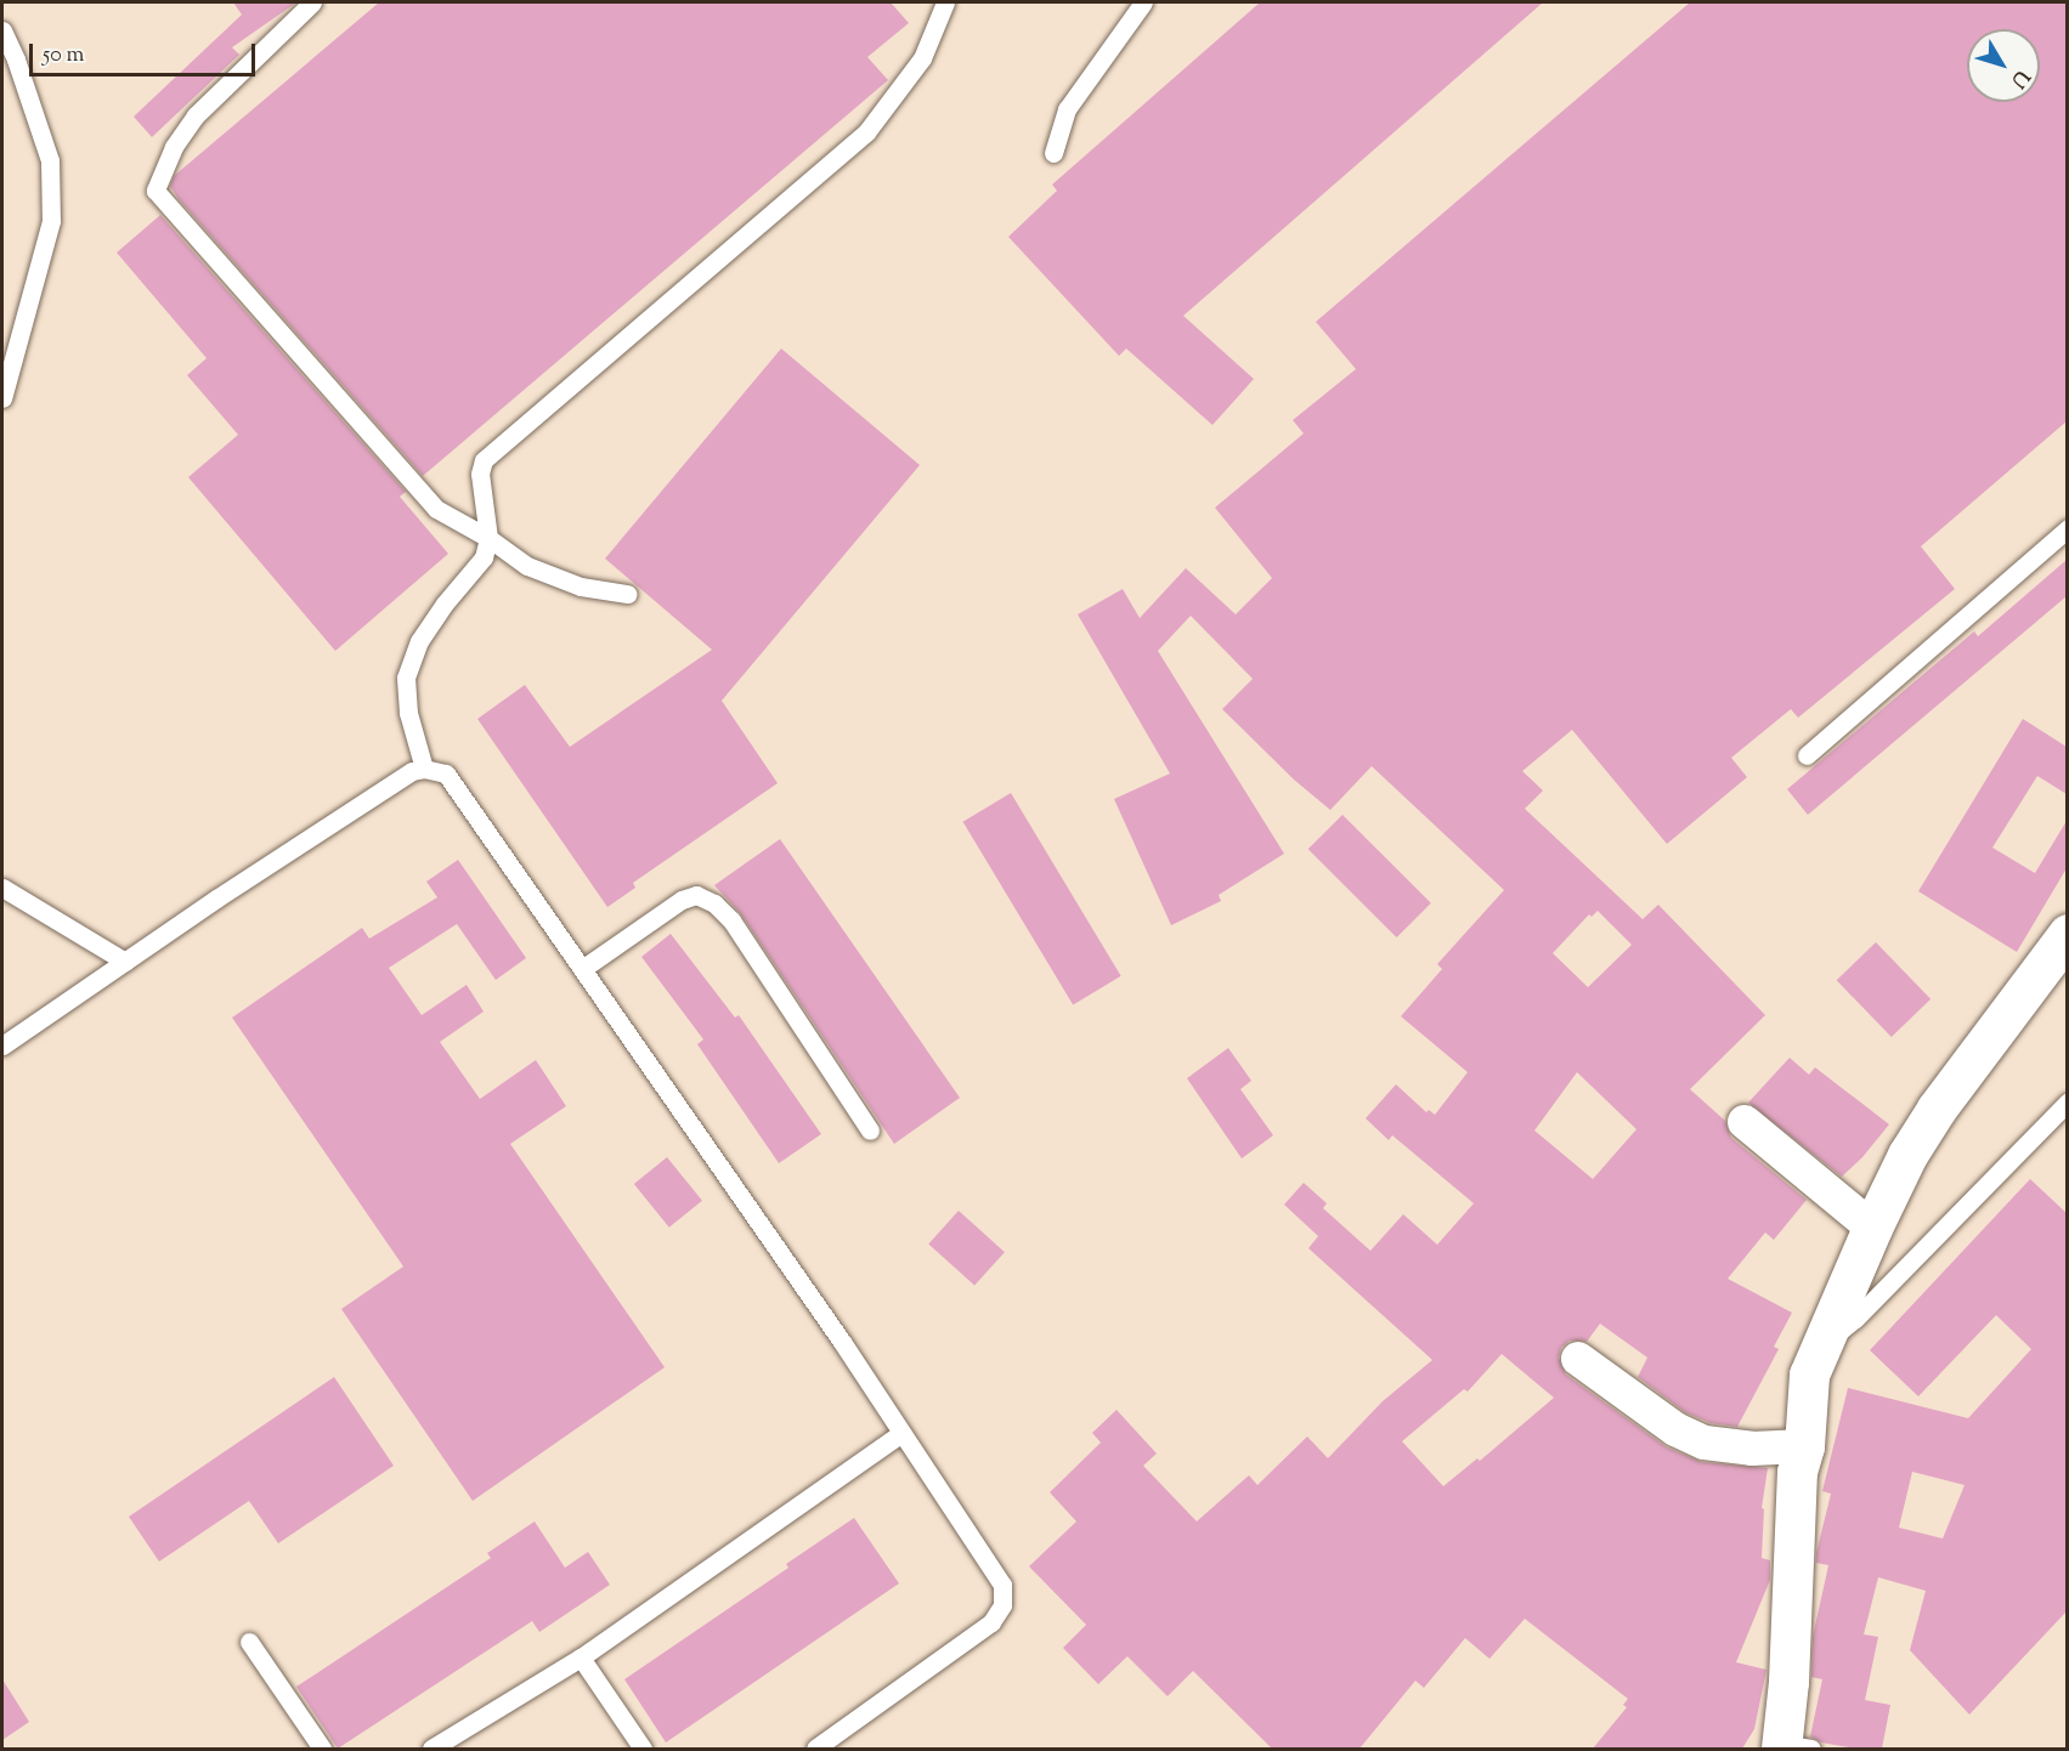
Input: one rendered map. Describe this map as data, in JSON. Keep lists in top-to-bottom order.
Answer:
{
  "scale_bar": "50 m",
  "north": "bottom right"
}
